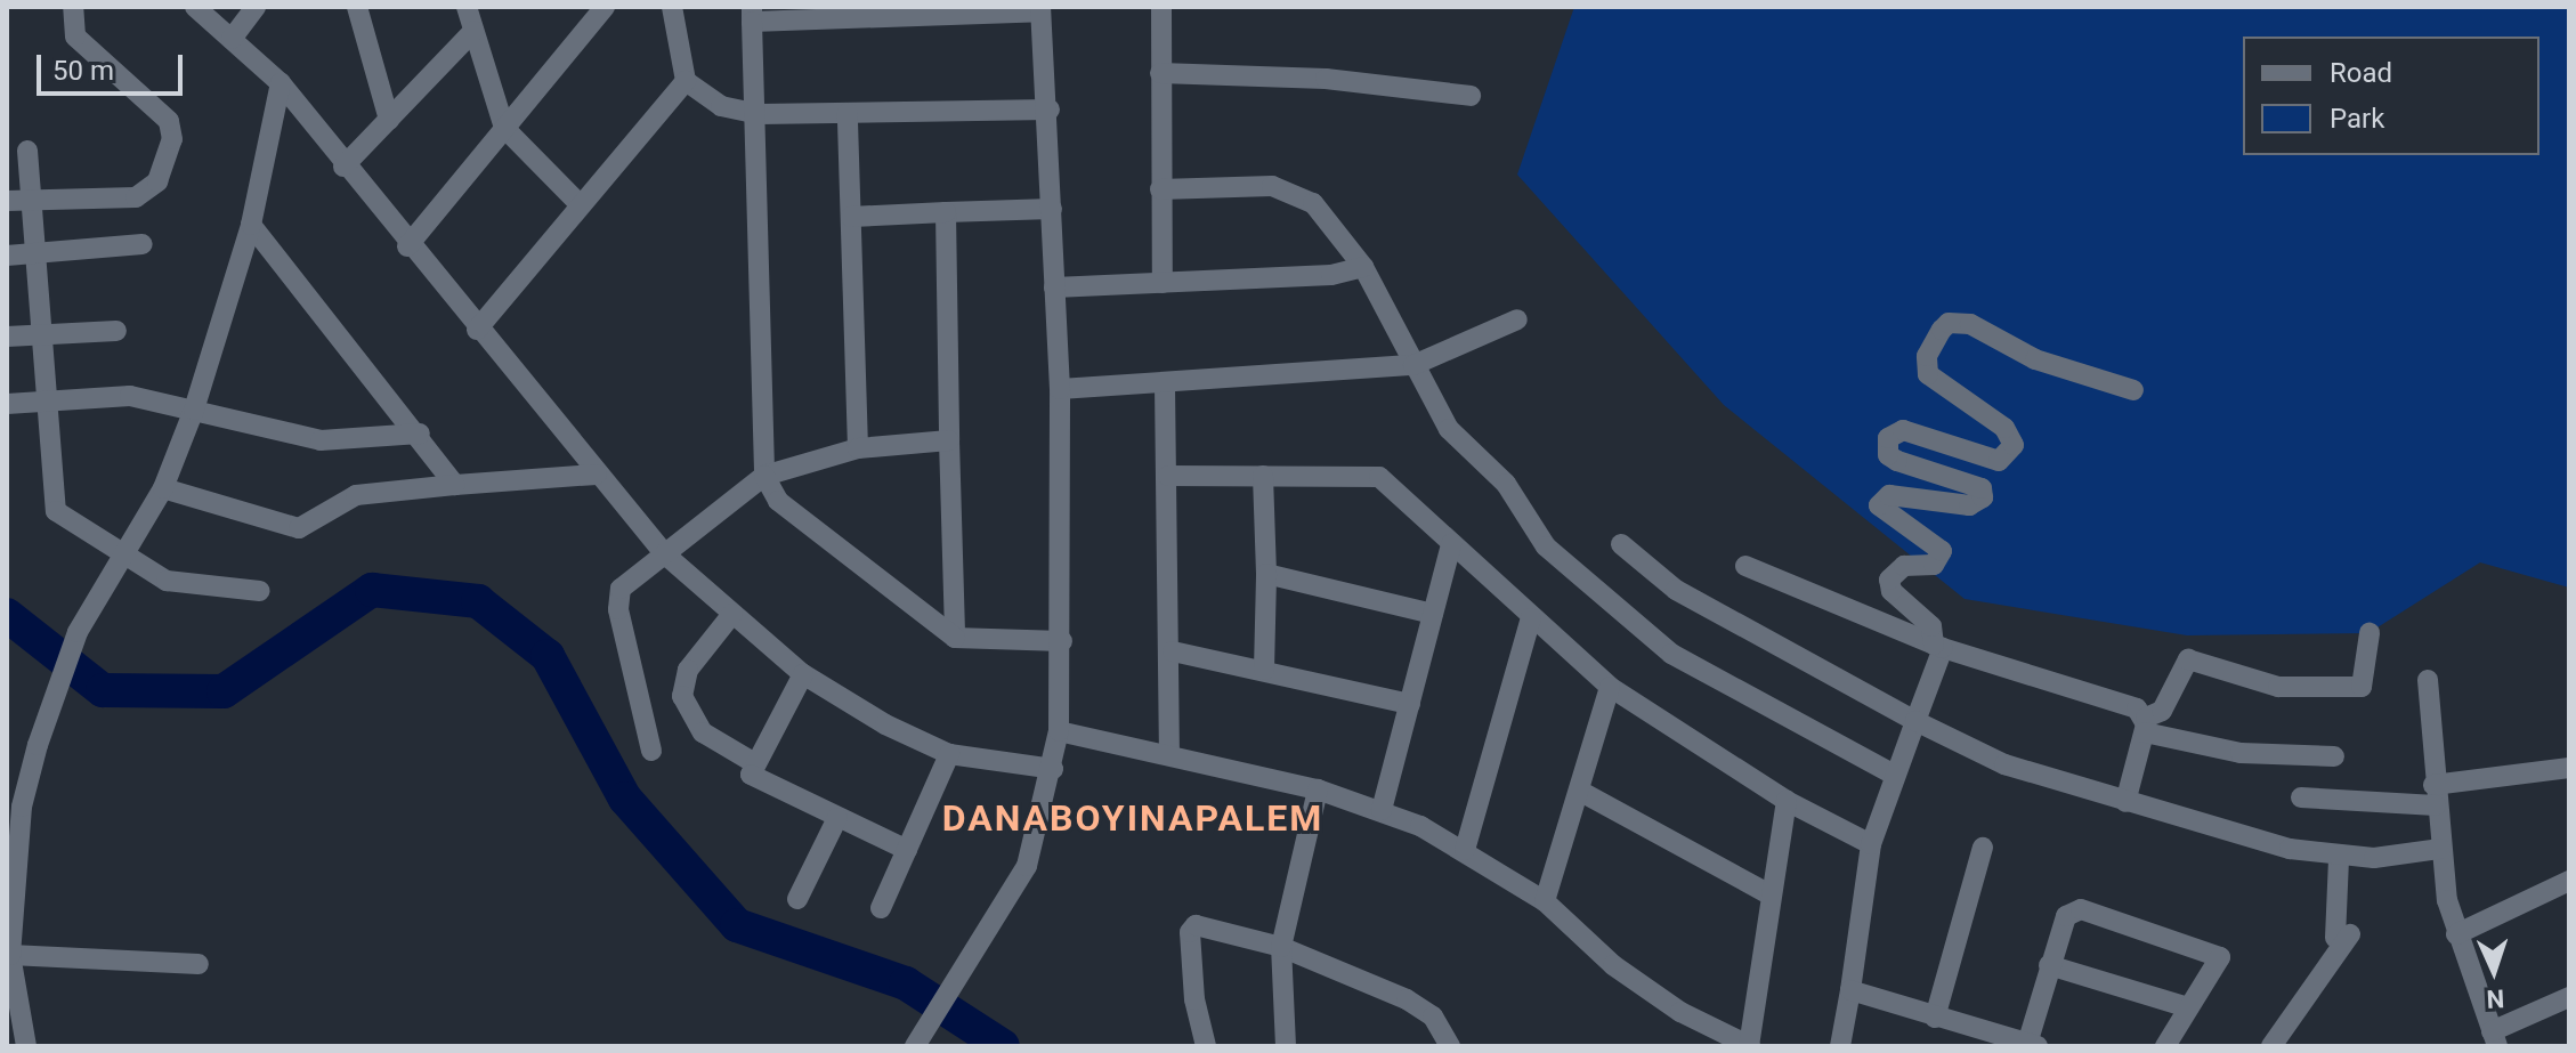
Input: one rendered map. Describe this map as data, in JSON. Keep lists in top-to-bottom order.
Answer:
{
  "districts": ["DANABOYINAPALEM"],
  "legend": ["Road", "Park"],
  "scale_bar": "50 m",
  "north": "bottom"
}
